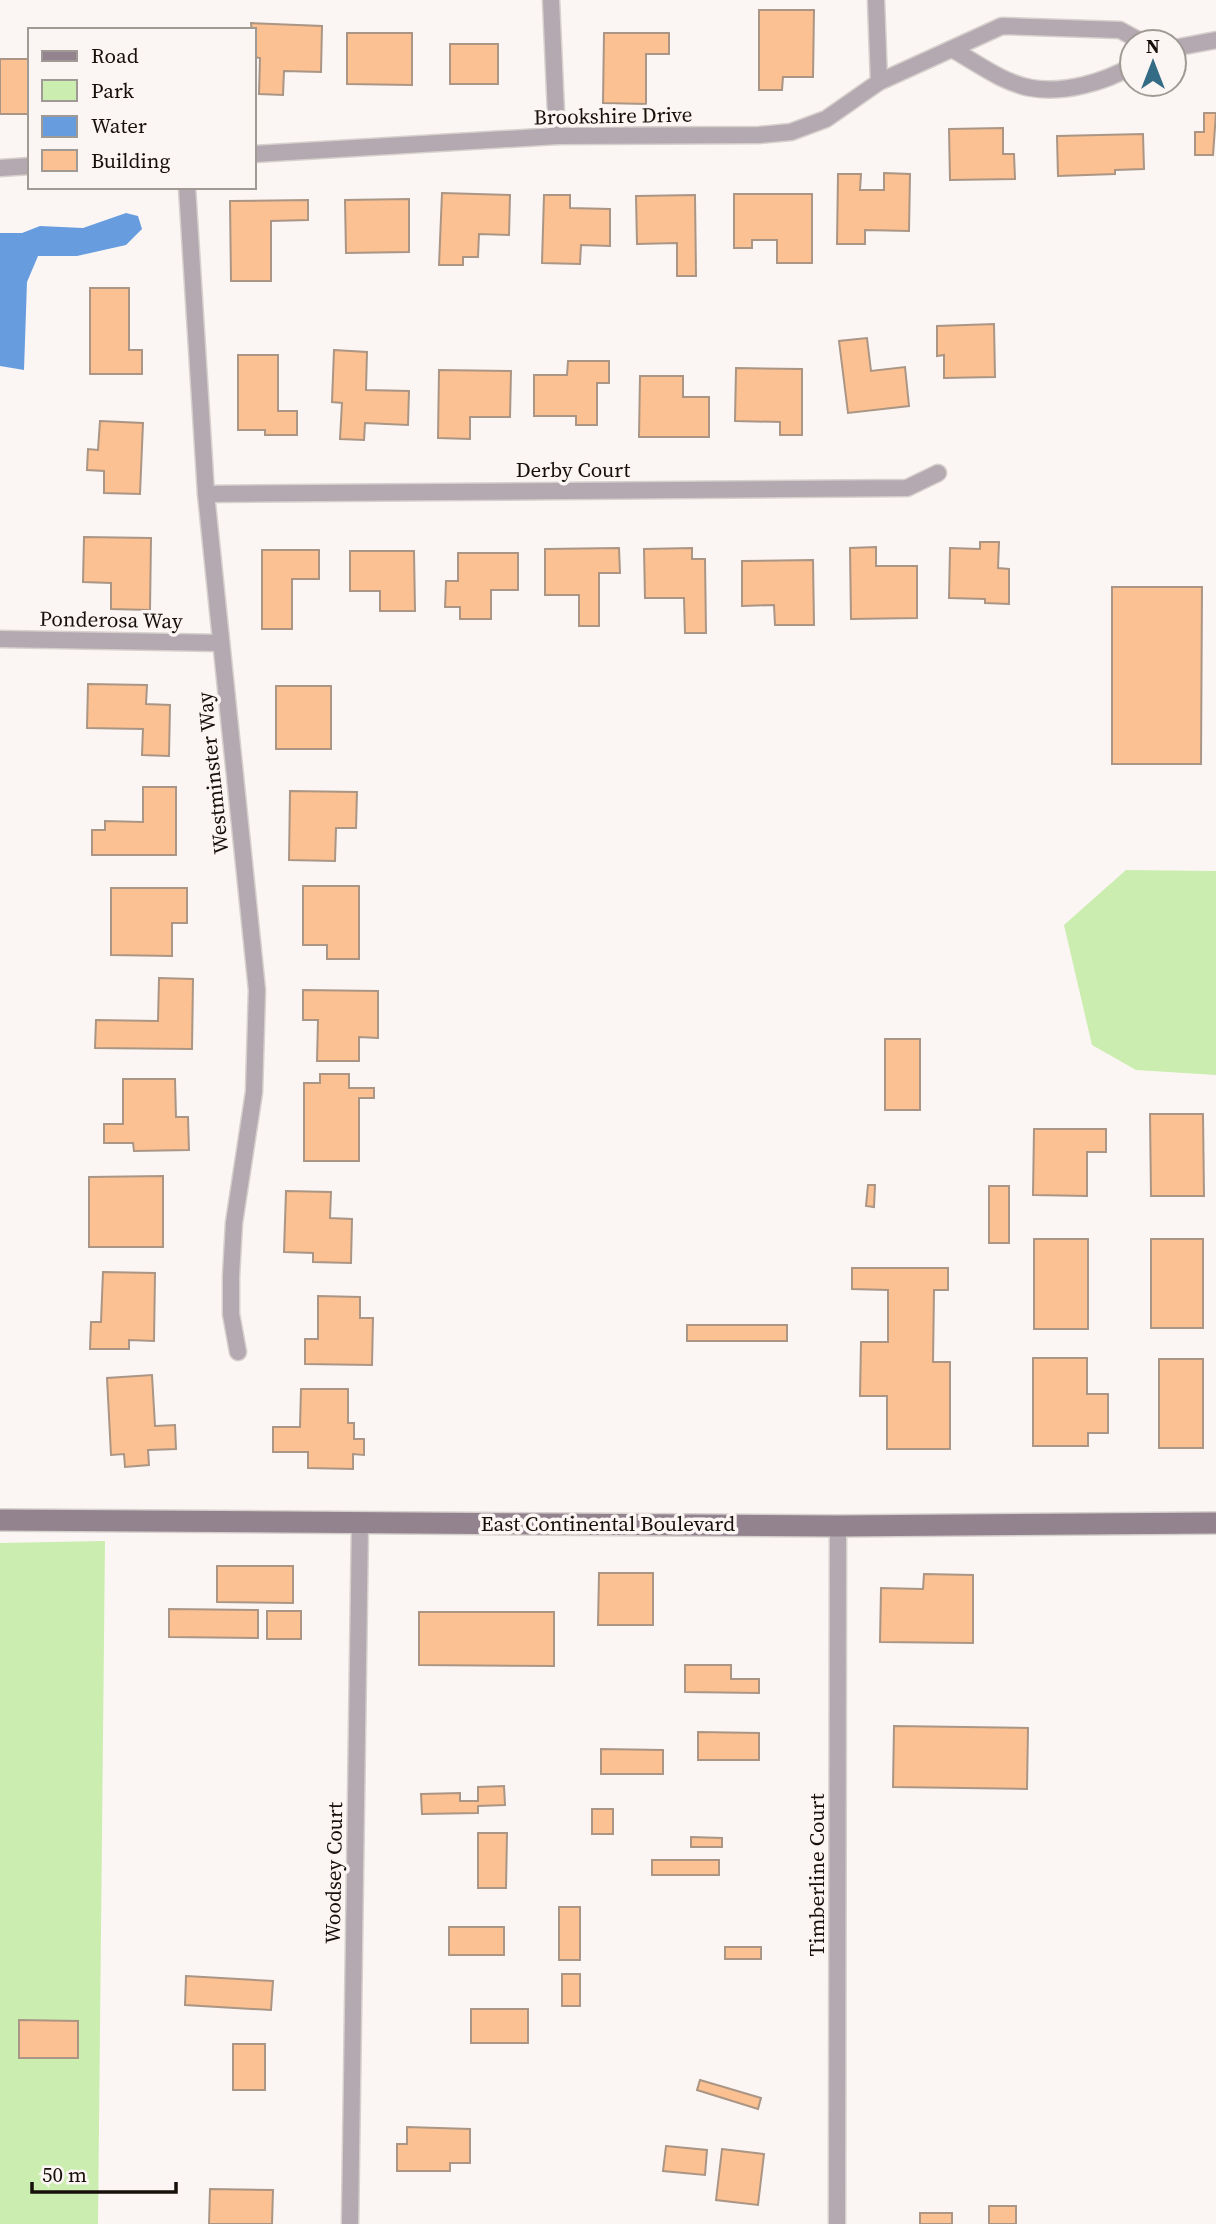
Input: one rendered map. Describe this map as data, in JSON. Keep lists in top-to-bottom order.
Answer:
{
  "streets": {
    "main road": ["East Continental Boulevard"],
    "street": [
      "Brookshire Drive",
      "Derby Court",
      "Ponderosa Way",
      "Westminster Way",
      "Woodsey Court",
      "Timberline Court"
    ]
  },
  "crossings": [
    ["Derby Court", "Westminster Way"],
    ["Ponderosa Way", "Westminster Way"],
    ["East Continental Boulevard", "Woodsey Court"],
    ["East Continental Boulevard", "Timberline Court"]
  ],
  "legend": [
    "Road",
    "Park",
    "Water",
    "Building"
  ],
  "scale_bar": "50 m",
  "north": "top"
}
